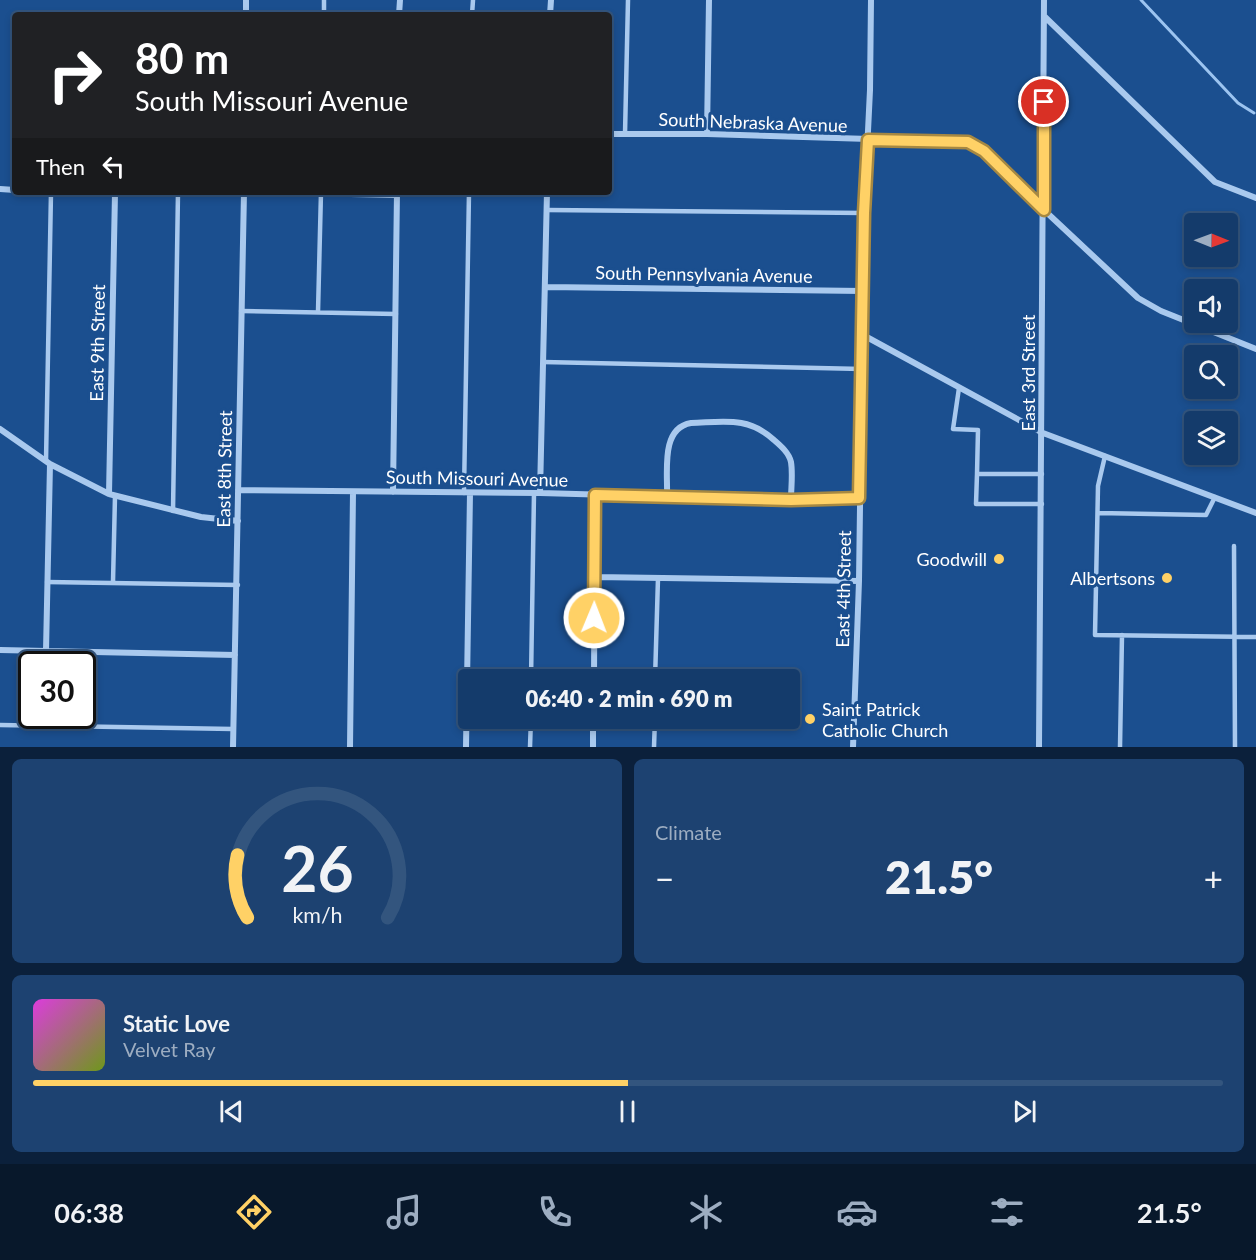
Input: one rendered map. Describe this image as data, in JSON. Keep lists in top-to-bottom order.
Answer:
{
  "streets": {
    "street": [
      "South Nebraska Avenue",
      "South Pennsylvania Avenue",
      "East 9th Street",
      "East 3rd Street",
      "East 8th Street",
      "South Missouri Avenue",
      "East 4th Street"
    ]
  },
  "crossings": [
    ["South Nebraska Avenue", "East 3rd Street"],
    ["South Nebraska Avenue", "East 4th Street"],
    ["South Pennsylvania Avenue", "East 4th Street"],
    ["East 8th Street", "South Missouri Avenue"],
    ["South Missouri Avenue", "East 4th Street"]
  ],
  "places": ["Goodwill", "Albertsons", "Saint Patrick Catholic Church"],
  "north": "right",
  "page": {
    "turn": ["80 m", "South Missouri Avenue"],
    "then": "Then",
    "limit": "30",
    "trip": "06:40 · 2 min · 690 m",
    "tile": "Climate",
    "heat": ["−", "21.5°", "+"],
    "song": ["Static Love", "Velvet Ray"],
    "tabs": ["06:38", "21.5°"],
    "gauge": ["26", "km/h"]
  }
}
